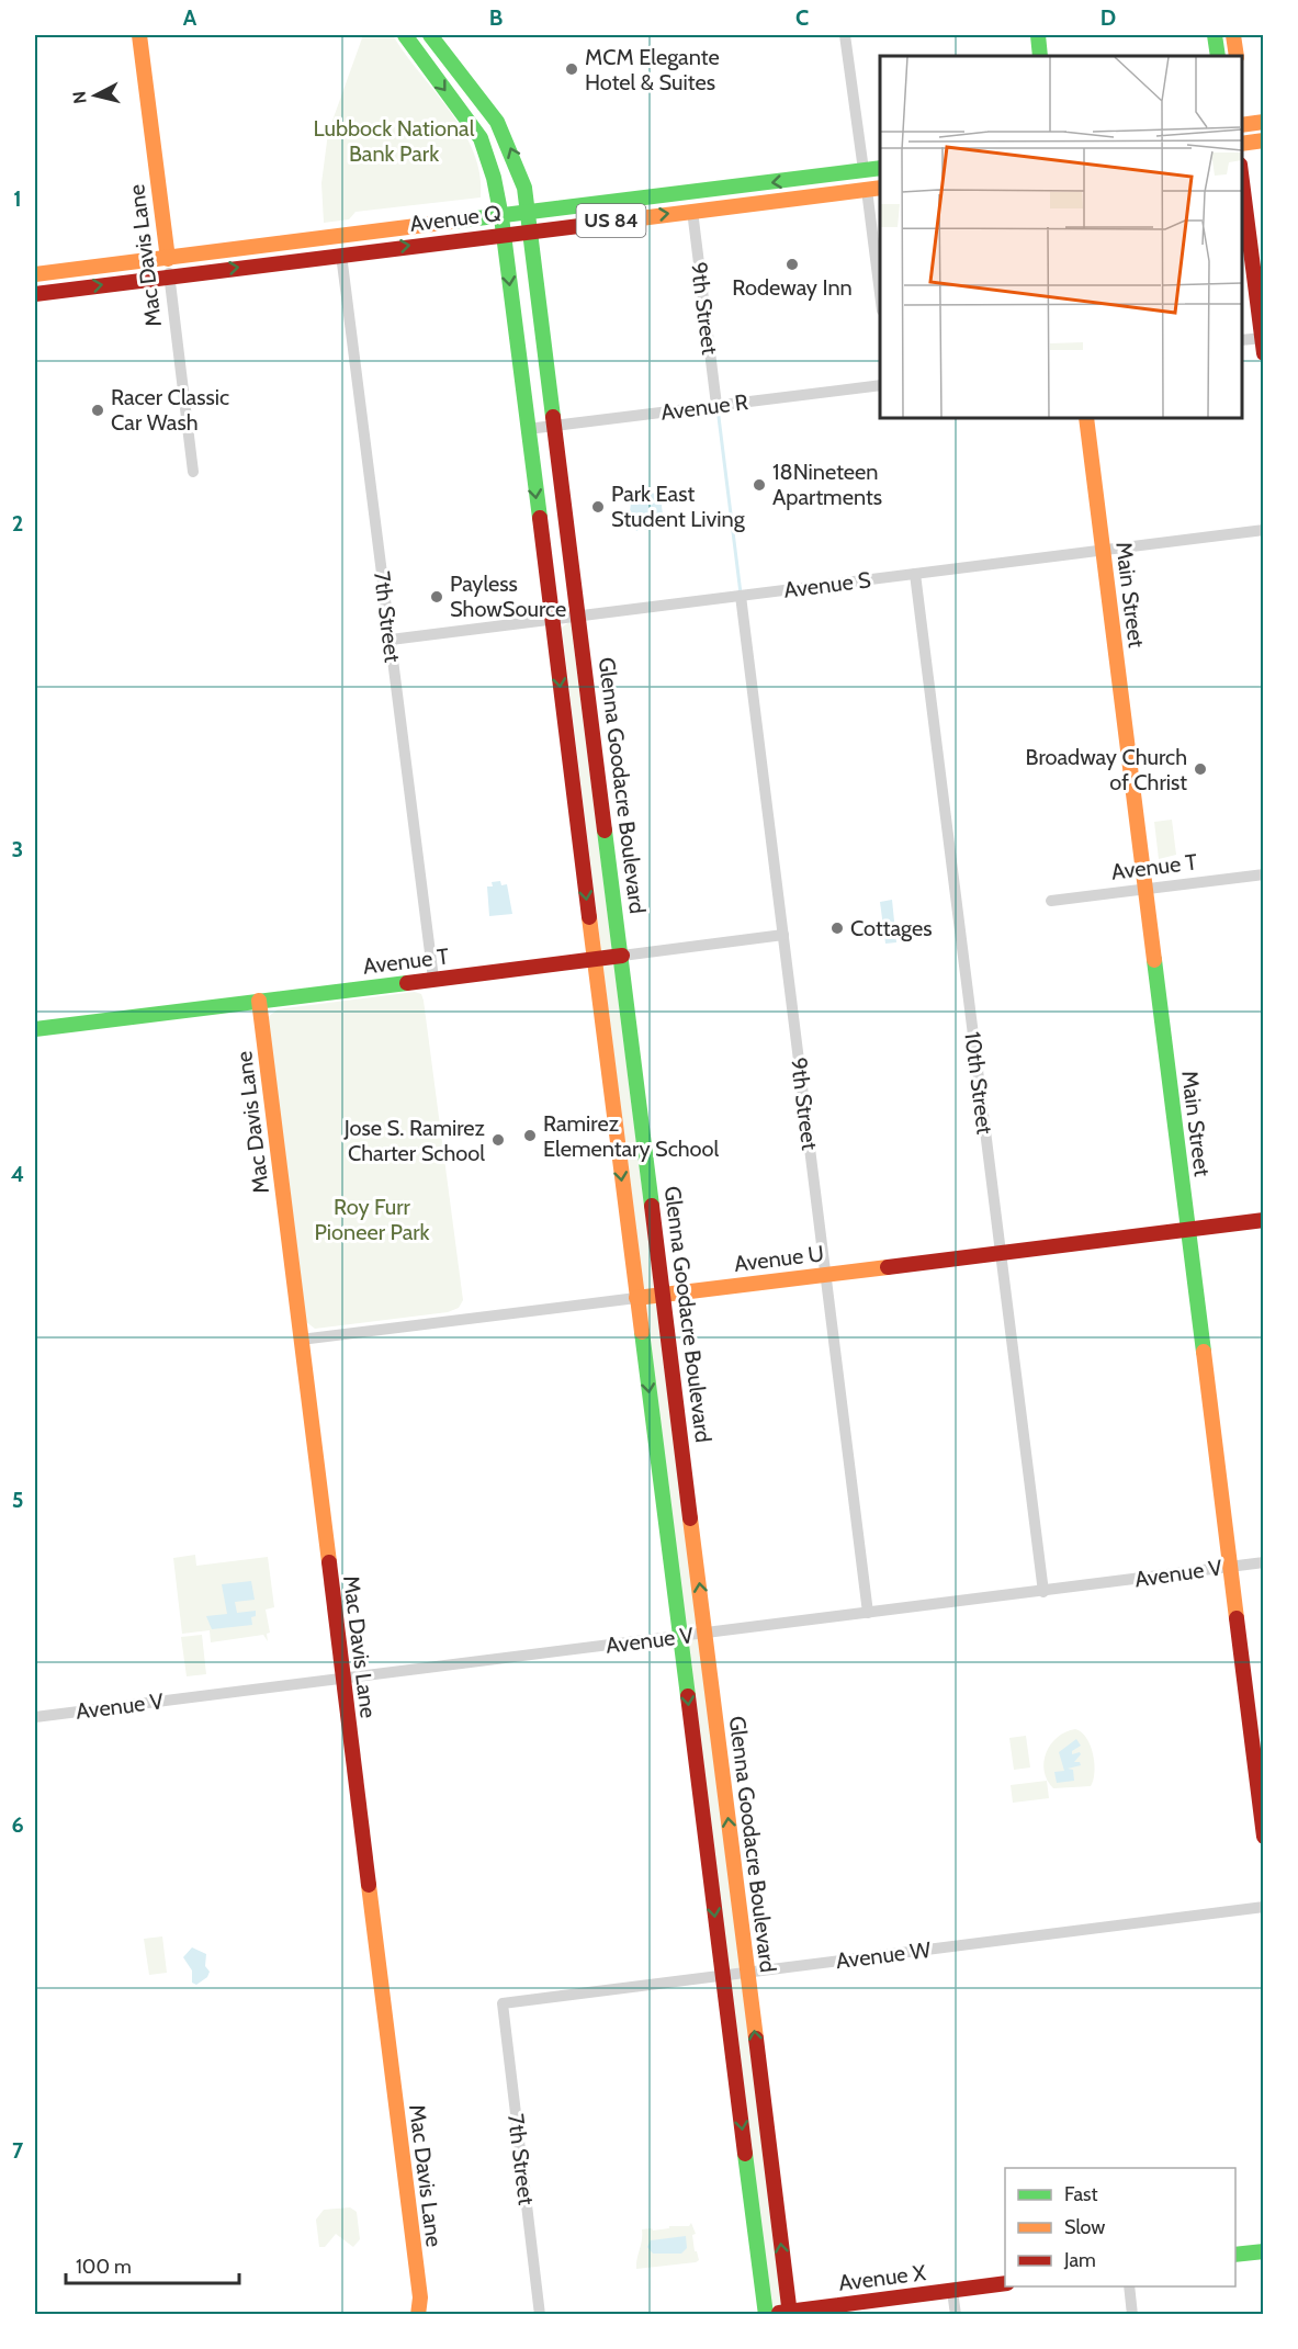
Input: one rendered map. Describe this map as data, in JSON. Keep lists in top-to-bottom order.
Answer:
{
  "streets": {
    "main road": [
      "Avenue Q",
      "US 84",
      "Mac Davis Lane",
      "Main Street",
      "Glenna Goodacre Boulevard",
      "Avenue T",
      "Avenue U",
      "Avenue X"
    ],
    "street": [
      "9th Street",
      "Avenue R",
      "Avenue S",
      "7th Street",
      "10th Street",
      "Avenue V",
      "Avenue W"
    ]
  },
  "crossings": [
    ["Avenue Q", "Mac Davis Lane"],
    ["Avenue Q", "9th Street"],
    ["Avenue Q", "7th Street"],
    ["Avenue Q", "Glenna Goodacre Boulevard"],
    ["Mac Davis Lane", "Avenue T"],
    ["Mac Davis Lane", "Avenue U"],
    ["Mac Davis Lane", "Avenue V"],
    ["9th Street", "Avenue R"],
    ["9th Street", "Avenue S"],
    ["9th Street", "Avenue T"],
    ["9th Street", "Avenue U"],
    ["9th Street", "Avenue V"],
    ["Avenue R", "Glenna Goodacre Boulevard"],
    ["Avenue S", "Main Street"],
    ["Avenue S", "7th Street"],
    ["Avenue S", "Glenna Goodacre Boulevard"],
    ["Avenue S", "10th Street"],
    ["Main Street", "Avenue T"],
    ["Main Street", "Avenue U"],
    ["Main Street", "Avenue V"],
    ["7th Street", "Avenue T"],
    ["7th Street", "Avenue W"],
    ["Glenna Goodacre Boulevard", "Avenue T"],
    ["Glenna Goodacre Boulevard", "Avenue U"],
    ["Glenna Goodacre Boulevard", "Avenue V"],
    ["Glenna Goodacre Boulevard", "Avenue W"],
    ["Glenna Goodacre Boulevard", "Avenue X"],
    ["10th Street", "Avenue U"],
    ["10th Street", "Avenue V"]
  ],
  "parks": ["Lubbock National Bank Park", "Roy Furr Pioneer Park"],
  "places": [
    "MCM Elegante Hotel & Suites",
    "Rodeway Inn",
    "Racer Classic Car Wash",
    "18Nineteen Apartments",
    "Park East Student Living",
    "Payless ShowSource",
    "Broadway Church of Christ",
    "Cottages",
    "Ramirez Elementary School",
    "Jose S. Ramirez Charter School"
  ],
  "legend": ["Fast", "Slow", "Jam"],
  "scale_bar": "100 m",
  "north": "left",
  "grid": {
    "columns": [
      "A",
      "B",
      "C",
      "D"
    ],
    "rows": [
      "1",
      "2",
      "3",
      "4",
      "5",
      "6",
      "7"
    ]
  }
}
